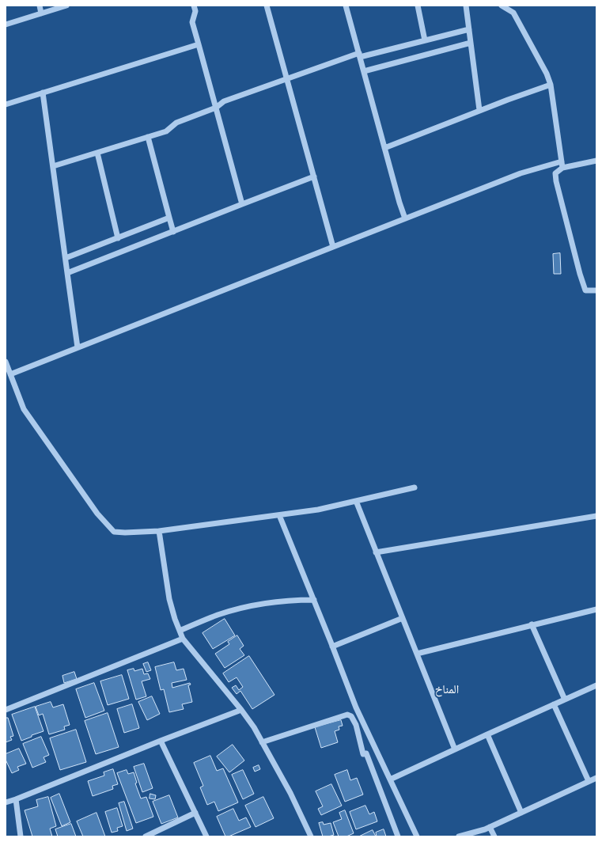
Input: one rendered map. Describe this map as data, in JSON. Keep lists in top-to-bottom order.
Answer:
{
  "districts": ["المناخ"]
}
